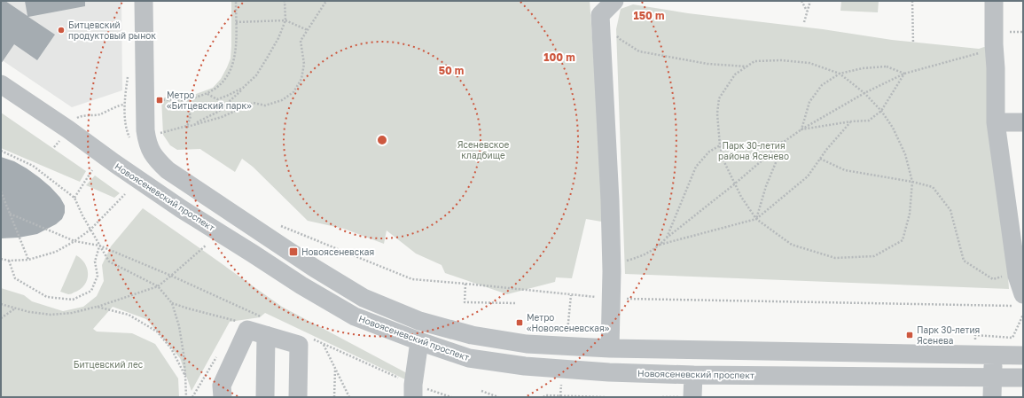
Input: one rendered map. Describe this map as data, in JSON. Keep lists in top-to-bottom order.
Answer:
{
  "streets": {
    "street": ["Новоясеневский проспект"]
  },
  "parks": ["Ясеневское кладбище", "Парк 30-летия района Ясенево", "Битцевский лес"],
  "places": {
    "other": ["Битцевский продуктовый рынок"],
    "transit": [
      "Метро «Битцевский парк»",
      "Новоясеневская",
      "Метро «Новоясеневская»",
      "Парк 30-летия Ясенева"
    ]
  },
  "rings": ["150 m", "100 m", "50 m"]
}
